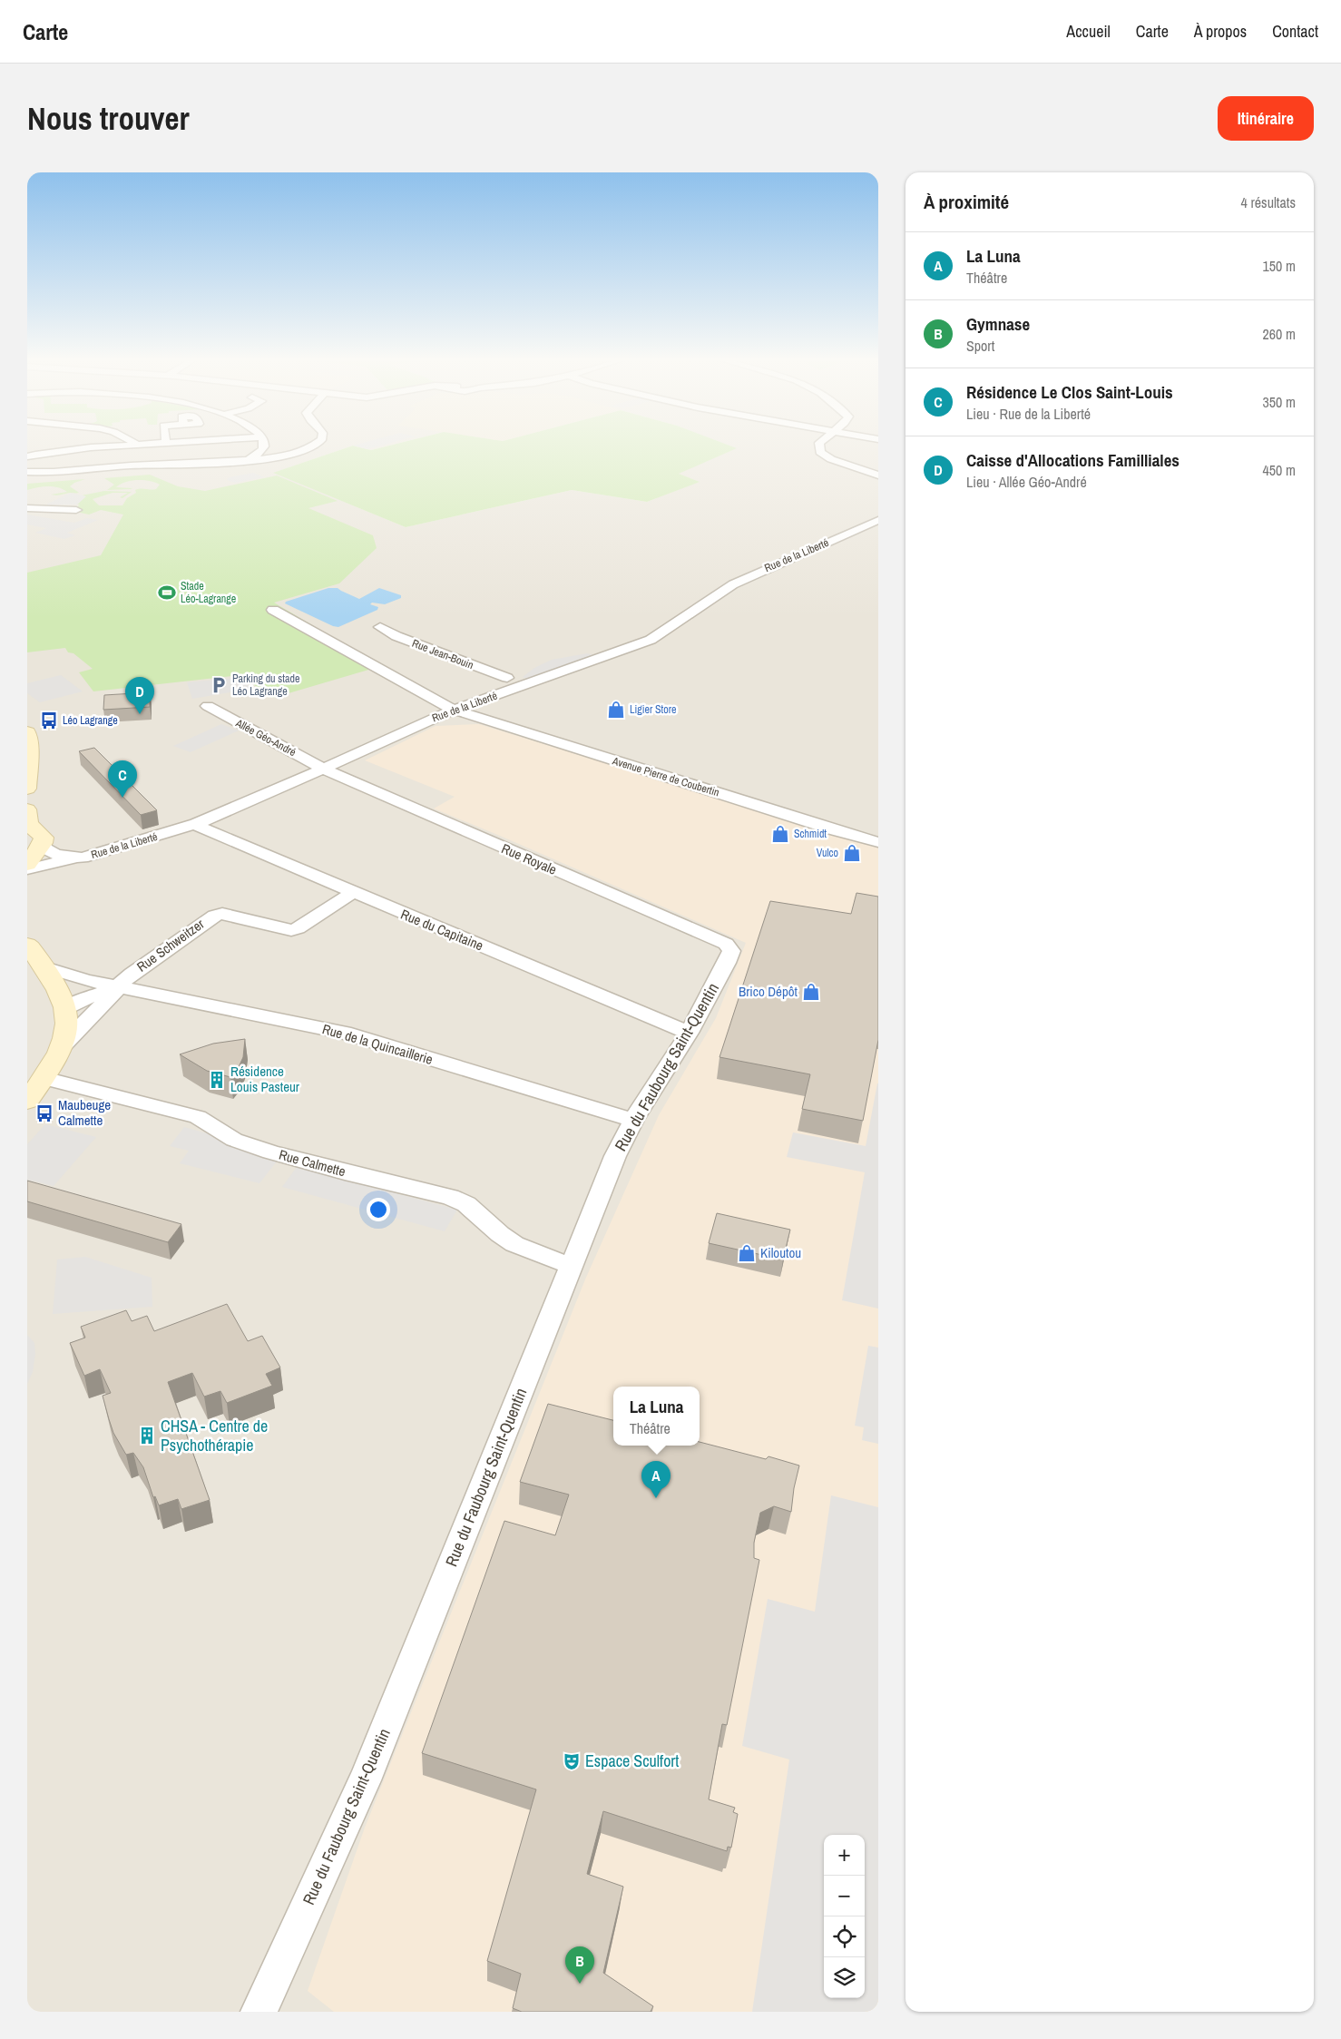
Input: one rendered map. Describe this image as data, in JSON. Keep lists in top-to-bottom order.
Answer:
{
  "streets": {
    "street": [
      "Rue de la Liberté",
      "Rue Jean-Bouin",
      "Allée Géo-André",
      "Avenue Pierre de Coubertin",
      "Rue Royale",
      "Rue du Capitaine",
      "Rue Schweitzer",
      "Rue de la Quincaillerie",
      "Rue du Faubourg Saint-Quentin",
      "Rue Calmette"
    ]
  },
  "crossings": [
    ["Rue de la Liberté", "Allée Géo-André"],
    ["Rue de la Liberté", "Avenue Pierre de Coubertin"],
    ["Rue de la Liberté", "Rue Royale"],
    ["Rue de la Liberté", "Rue du Capitaine"],
    ["Allée Géo-André", "Rue Royale"],
    ["Rue Royale", "Rue du Faubourg Saint-Quentin"],
    ["Rue du Capitaine", "Rue Schweitzer"],
    ["Rue du Capitaine", "Rue du Faubourg Saint-Quentin"],
    ["Rue Schweitzer", "Rue de la Quincaillerie"],
    ["Rue de la Quincaillerie", "Rue du Faubourg Saint-Quentin"],
    ["Rue du Faubourg Saint-Quentin", "Rue Calmette"]
  ],
  "places": {
    "sports": ["Stade Léo-Lagrange"],
    "parking": ["Parking du stade Léo Lagrange"],
    "shop": [
      "Ligier Store",
      "Schmidt",
      "Vulco",
      "Brico Dépôt",
      "Kiloutou"
    ],
    "bus stop": ["Léo Lagrange", "Maubeuge Calmette"],
    "building": ["Résidence Louis Pasteur", "CHSA - Centre de Psychothérapie"],
    "theatre": ["Espace Sculfort"]
  },
  "page": {
    "header": "Carte",
    "nav": [
      "Accueil",
      "Carte",
      "À propos",
      "Contact"
    ],
    "buttons": "Itinéraire",
    "title": "Nous trouver",
    "heading": ["À proximité", "4 résultats"],
    "list": [
      {
        "mark": "A",
        "name": "La Luna",
        "note": "Théâtre",
        "value": "150 m"
      },
      {
        "mark": "B",
        "name": "Gymnase",
        "note": "Sport",
        "value": "260 m"
      },
      {
        "mark": "C",
        "name": "Résidence Le Clos Saint-Louis",
        "note": "Lieu · Rue de la Liberté",
        "value": "350 m"
      },
      {
        "mark": "D",
        "name": "Caisse d'Allocations Familliales",
        "note": "Lieu · Allée Géo-André",
        "value": "450 m"
      }
    ],
    "pins": [
      "D",
      "C",
      "A",
      "B"
    ],
    "popup": ["La Luna", "Théâtre"],
    "map_buttons": ["+", "−"]
  }
}
